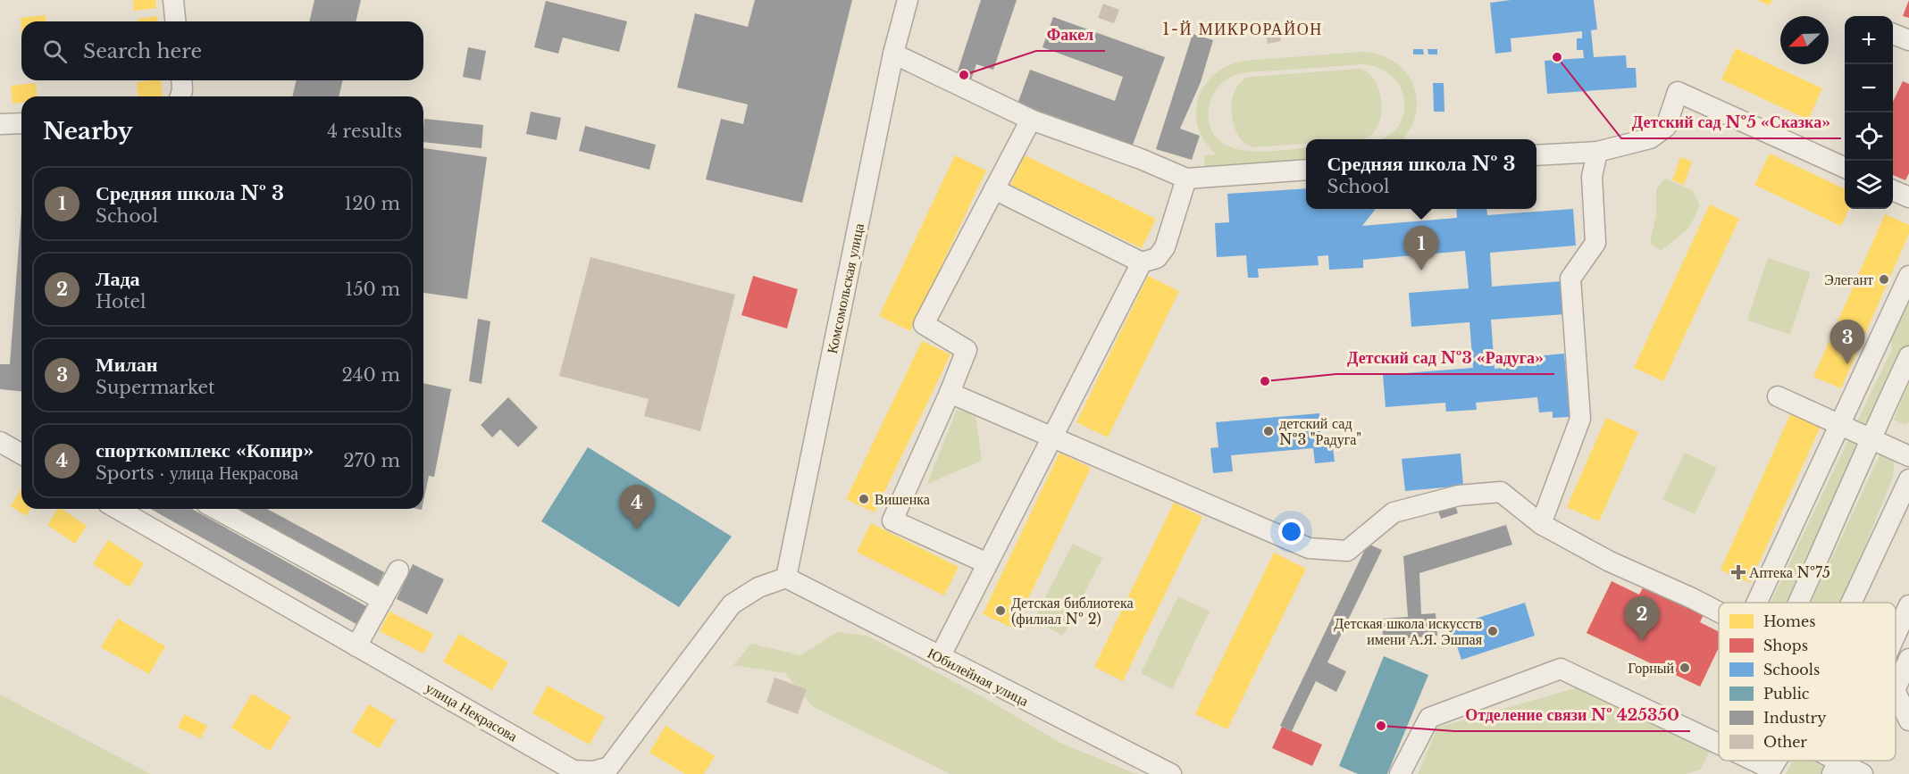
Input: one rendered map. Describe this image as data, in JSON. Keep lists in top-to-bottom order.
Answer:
{
  "streets": {
    "street": ["Комсомольская улица", "Юбилейная улица", "улица Некрасова"]
  },
  "crossings": [
    ["Комсомольская улица", "Юбилейная улица"],
    ["Комсомольская улица", "улица Некрасова"],
    ["Юбилейная улица", "улица Некрасова"]
  ],
  "districts": ["1-Й МИКРОРАЙОН"],
  "places": {
    "other": [
      "Детский сад №5 «Сказка»",
      "Факел",
      "Элегант",
      "Детский сад №3 «Радуга»",
      "детский сад №3 \"Радуга\"",
      "Вишенка",
      "Детская библиотека (филиал № 2)",
      "Детская школа искусств имени А.Я. Эшпая",
      "Горный",
      "Отделение связи № 425350"
    ],
    "health": ["Аптека №75"]
  },
  "legend": [
    "Homes",
    "Shops",
    "Schools",
    "Public",
    "Industry",
    "Other"
  ],
  "north": "bottom left",
  "page": {
    "map_buttons": ["+", "−"],
    "search": "Search here",
    "heading": ["Nearby", "4 results"],
    "popup": ["Средняя школа № 3", "School"],
    "list": [
      {
        "mark": "1",
        "name": "Средняя школа № 3",
        "note": "School",
        "value": "120 m"
      },
      {
        "mark": "2",
        "name": "Лада",
        "note": "Hotel",
        "value": "150 m"
      },
      {
        "mark": "3",
        "name": "Милан",
        "note": "Supermarket",
        "value": "240 m"
      },
      {
        "mark": "4",
        "name": "спорткомплекс «Копир»",
        "note": "Sports · улица Некрасова",
        "value": "270 m"
      }
    ],
    "pins": [
      "1",
      "3",
      "4",
      "2"
    ]
  }
}
